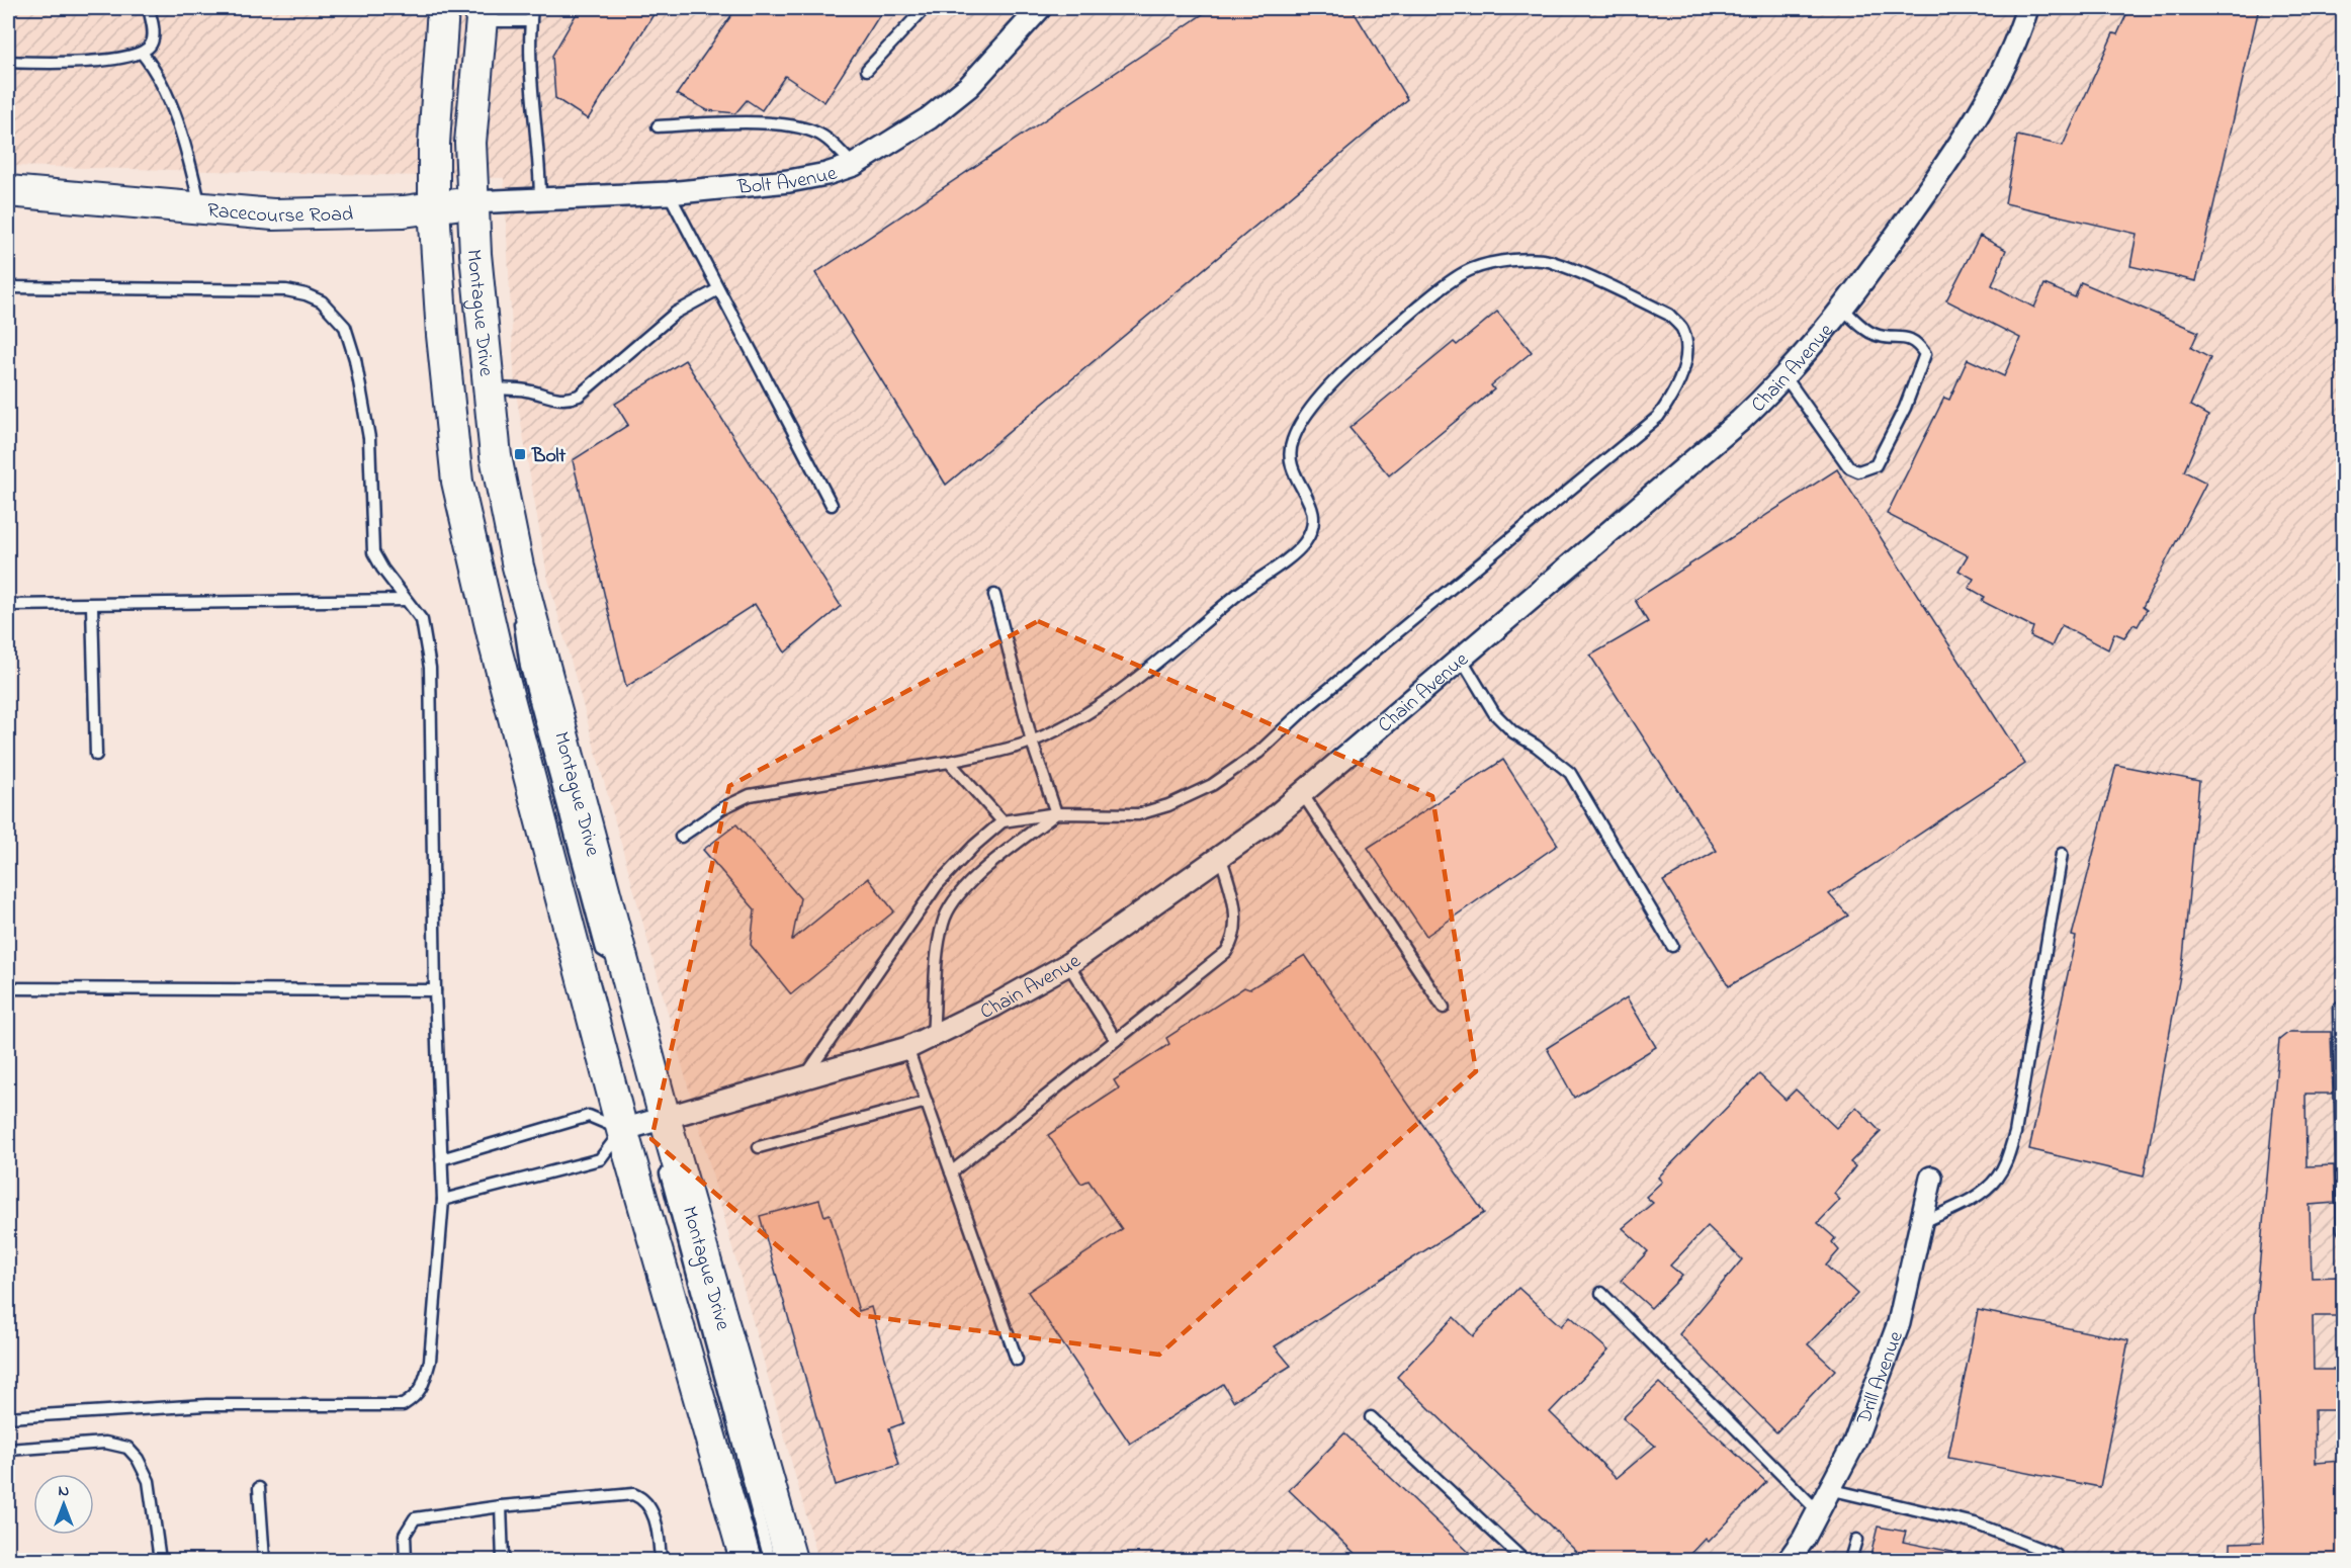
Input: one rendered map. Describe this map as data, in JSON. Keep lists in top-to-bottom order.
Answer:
{
  "streets": {
    "main road": ["Racecourse Road", "Montague Drive"],
    "street": ["Bolt Avenue", "Chain Avenue", "Drill Avenue"]
  },
  "crossings": [
    ["Bolt Avenue", "Racecourse Road"],
    ["Bolt Avenue", "Montague Drive"],
    ["Racecourse Road", "Montague Drive"],
    ["Montague Drive", "Chain Avenue"]
  ],
  "places": {
    "transit": ["Bolt"]
  },
  "north": "top"
}
